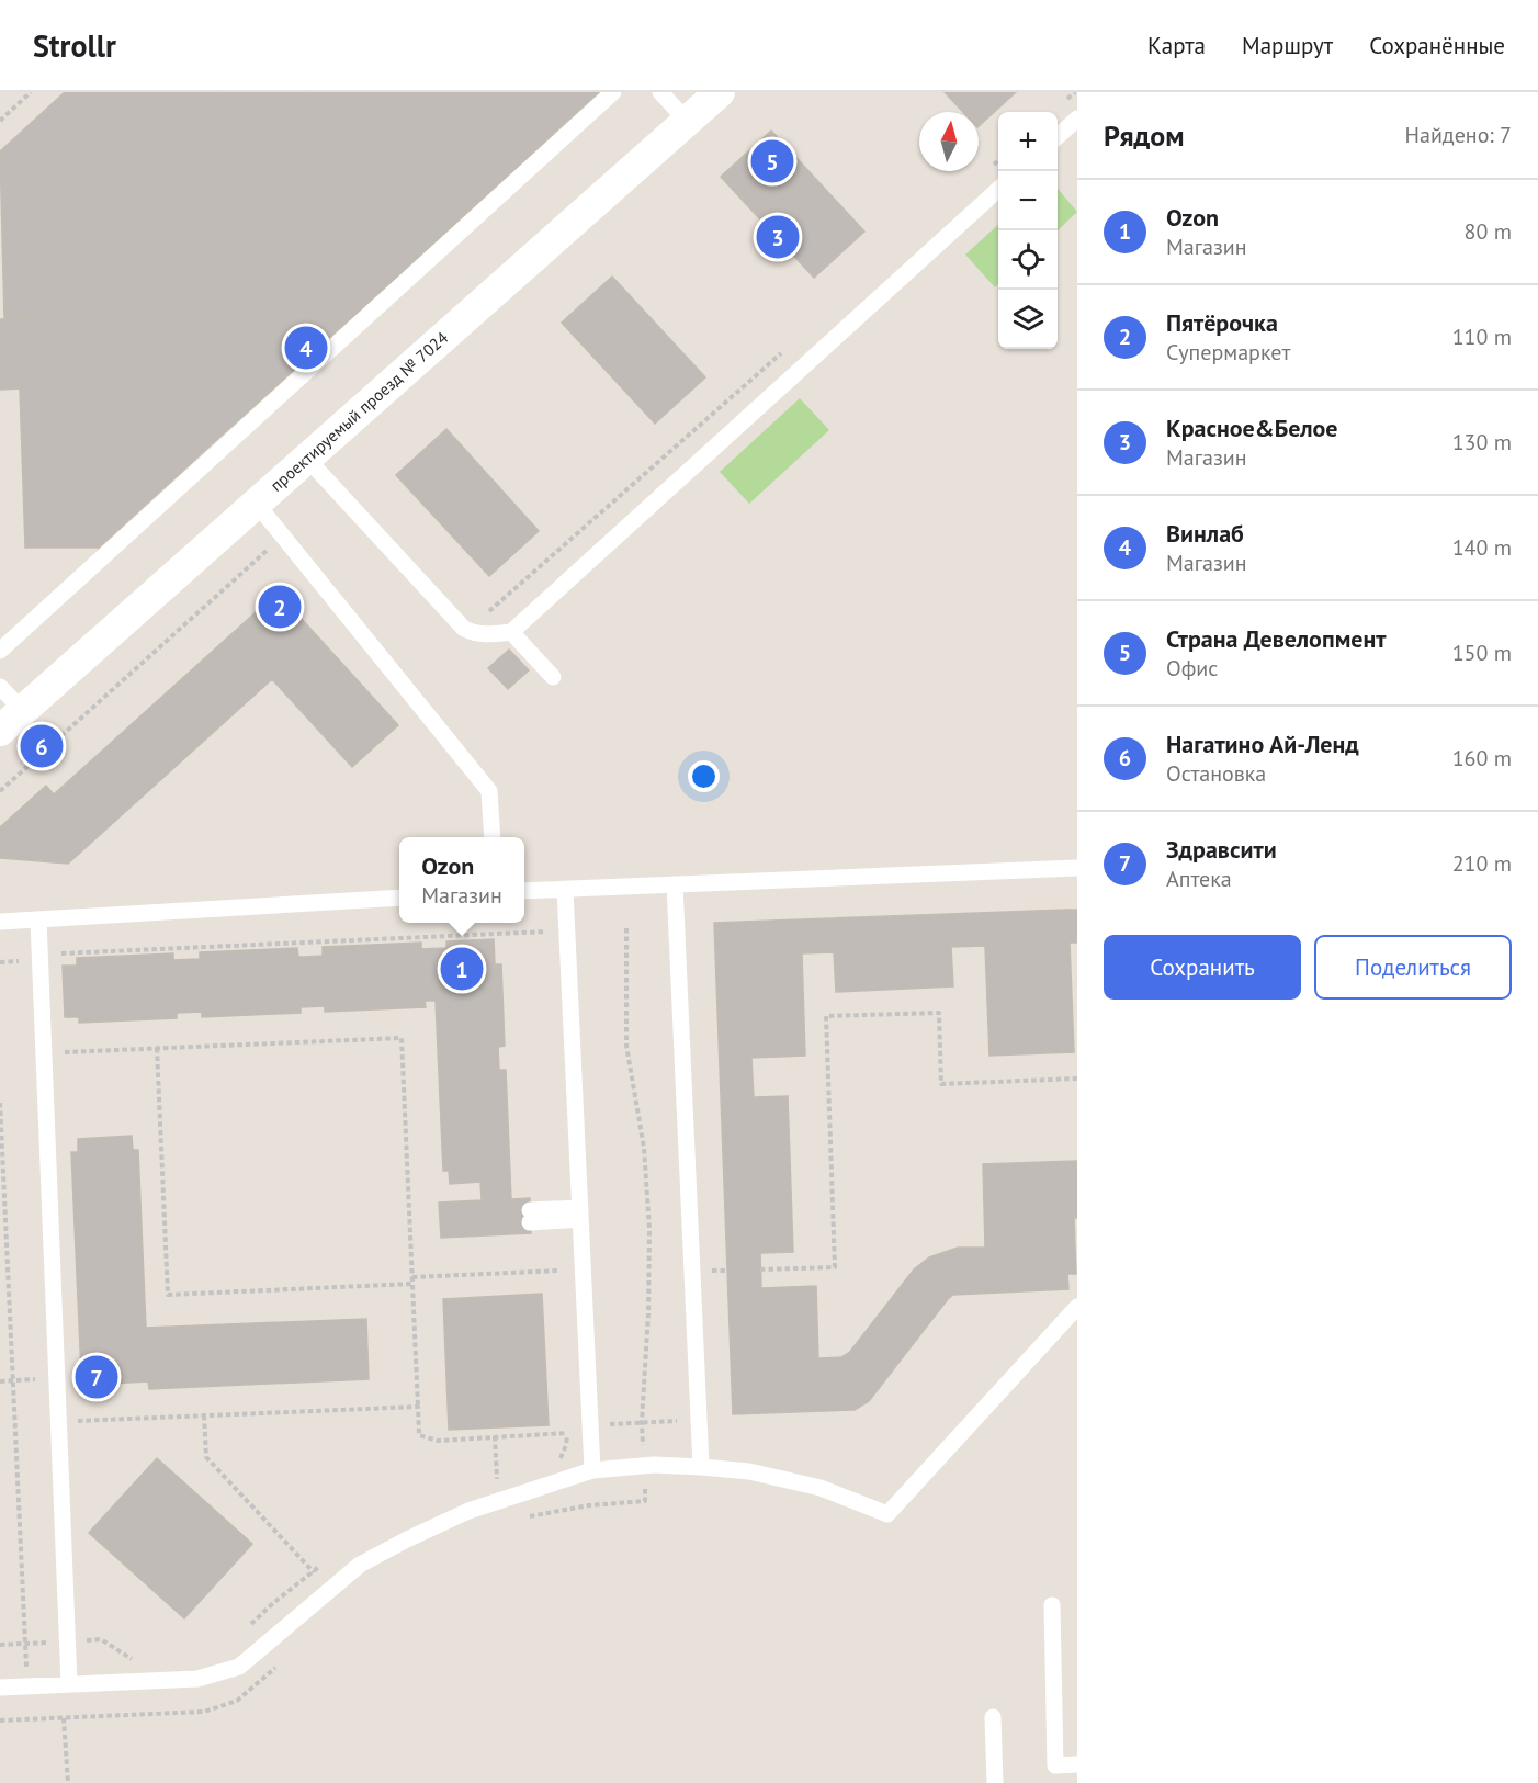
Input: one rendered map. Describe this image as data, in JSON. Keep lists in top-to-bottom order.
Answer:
{
  "streets": {
    "street": ["проектируемый проезд № 7024"]
  },
  "north": "top",
  "page": {
    "header": "Strollr",
    "nav": ["Карта", "Маршрут", "Сохранённые"],
    "heading": ["Рядом", "Найдено: 7"],
    "map_buttons": ["+", "−"],
    "pins": [
      "5",
      "3",
      "4",
      "2",
      "6",
      "1",
      "7"
    ],
    "list": [
      {
        "mark": "1",
        "name": "Ozon",
        "note": "Магазин",
        "value": "80 m"
      },
      {
        "mark": "2",
        "name": "Пятёрочка",
        "note": "Супермаркет",
        "value": "110 m"
      },
      {
        "mark": "3",
        "name": "Красное&Белое",
        "note": "Магазин",
        "value": "130 m"
      },
      {
        "mark": "4",
        "name": "Винлаб",
        "note": "Магазин",
        "value": "140 m"
      },
      {
        "mark": "5",
        "name": "Страна Девелопмент",
        "note": "Офис",
        "value": "150 m"
      },
      {
        "mark": "6",
        "name": "Нагатино Ай-Ленд",
        "note": "Остановка",
        "value": "160 m"
      },
      {
        "mark": "7",
        "name": "Здравсити",
        "note": "Аптека",
        "value": "210 m"
      }
    ],
    "popup": ["Ozon", "Магазин"],
    "buttons": ["Сохранить", "Поделиться"]
  }
}
